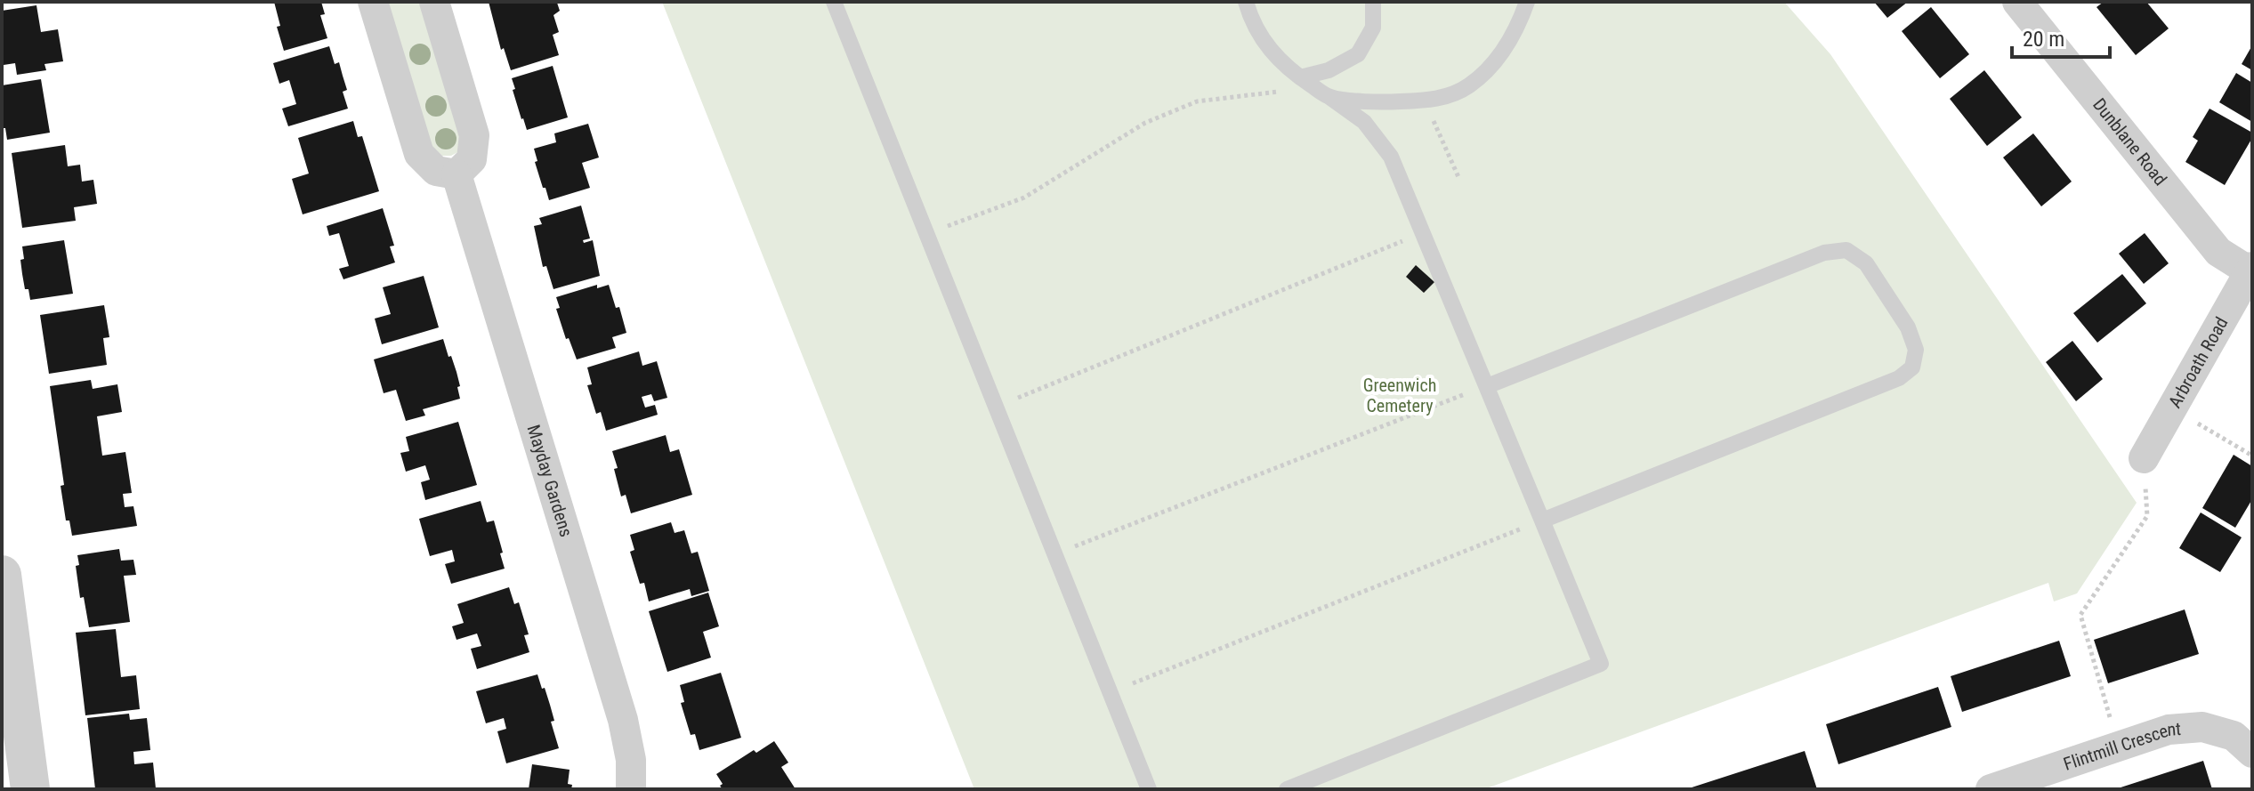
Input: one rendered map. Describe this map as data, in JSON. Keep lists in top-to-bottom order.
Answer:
{
  "streets": {
    "street": [
      "Dunblane Road",
      "Arbroath Road",
      "Mayday Gardens",
      "Flintmill Crescent"
    ]
  },
  "crossings": [
    ["Dunblane Road", "Arbroath Road"]
  ],
  "parks": ["Greenwich Cemetery"],
  "scale_bar": "20 m"
}
